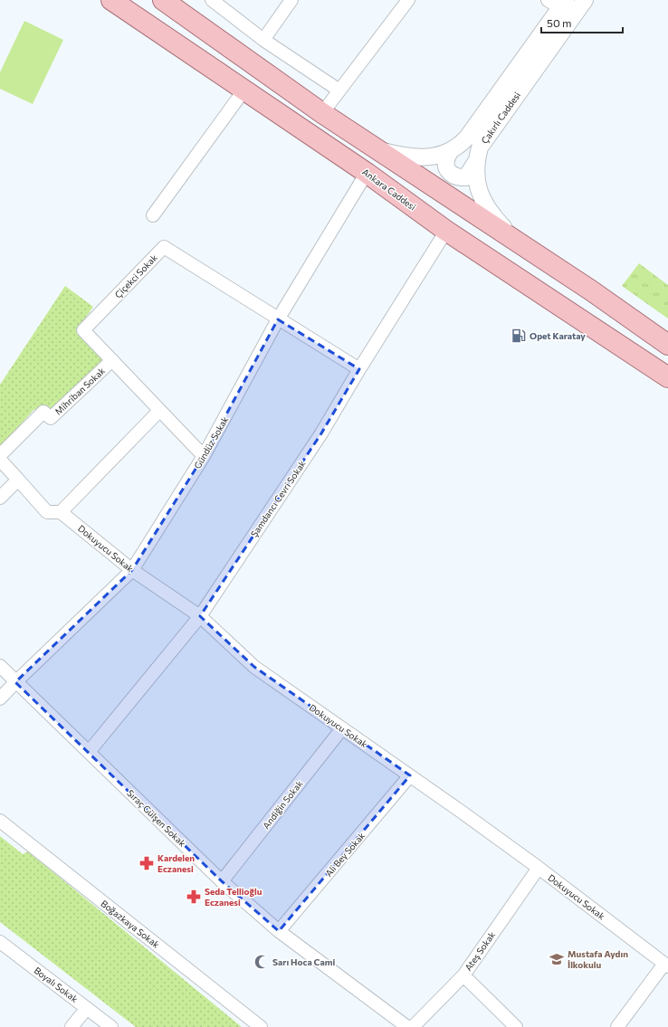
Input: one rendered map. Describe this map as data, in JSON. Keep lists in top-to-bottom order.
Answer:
{
  "streets": {
    "main road": ["Ankara Caddesi"],
    "street": [
      "Çakırlı Caddesi",
      "Çiçekci Sokak",
      "Mihriban Sokak",
      "Gündüz Sokak",
      "Şamdancı Cevri Sokak",
      "Dokuyucu Sokak",
      "Andiğin Sokak",
      "Sıraç Gülşen Sokak",
      "Ali Bey Sokak",
      "Boğazkaya Sokak",
      "Ateş Sokak",
      "Boyalı Sokak"
    ]
  },
  "crossings": [
    ["Ankara Caddesi", "Gündüz Sokak"],
    ["Ankara Caddesi", "Şamdancı Cevri Sokak"],
    ["Çiçekci Sokak", "Mihriban Sokak"],
    ["Çiçekci Sokak", "Gündüz Sokak"],
    ["Çiçekci Sokak", "Şamdancı Cevri Sokak"],
    ["Gündüz Sokak", "Dokuyucu Sokak"],
    ["Gündüz Sokak", "Sıraç Gülşen Sokak"],
    ["Şamdancı Cevri Sokak", "Dokuyucu Sokak"],
    ["Şamdancı Cevri Sokak", "Sıraç Gülşen Sokak"],
    ["Dokuyucu Sokak", "Andiğin Sokak"],
    ["Dokuyucu Sokak", "Ali Bey Sokak"],
    ["Dokuyucu Sokak", "Ateş Sokak"],
    ["Andiğin Sokak", "Sıraç Gülşen Sokak"],
    ["Sıraç Gülşen Sokak", "Ali Bey Sokak"]
  ],
  "places": {
    "fuel station": ["Opet Karatay"],
    "pharmacy": ["Kardelen Eczanesi", "Seda Tellioğlu Eczanesi"],
    "school or university": ["Mustafa Aydın İlkokulu"],
    "mosque": ["Sarı Hoca Cami"]
  },
  "scale_bar": "50 m"
}
